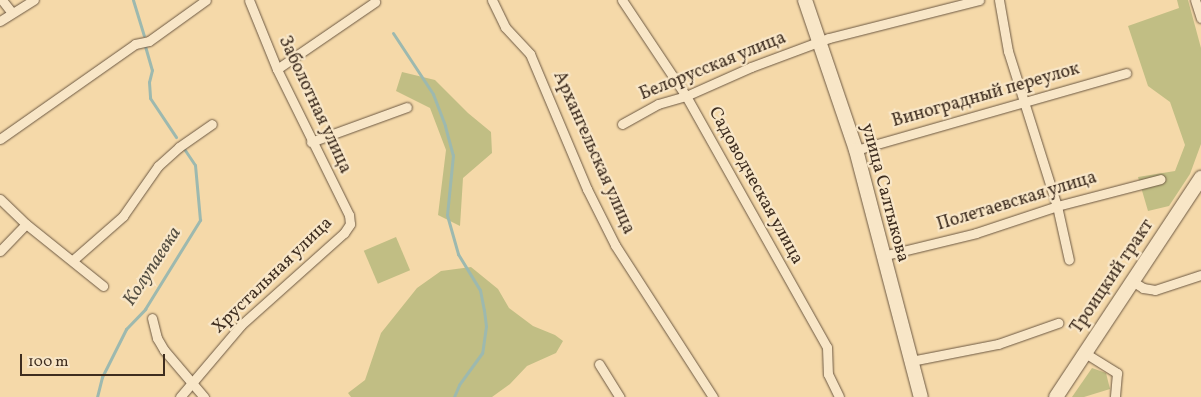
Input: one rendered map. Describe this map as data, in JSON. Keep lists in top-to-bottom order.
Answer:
{
  "streets": {
    "main road": ["улица Салтыкова", "Троицкий тракт"],
    "street": [
      "Белорусская улица",
      "Виноградный переулок",
      "Заболотная улица",
      "Архангельская улица",
      "Садоводческая улица",
      "Полетаевская улица",
      "Хрустальная улица"
    ]
  },
  "crossings": [
    ["Белорусская улица", "Садоводческая улица"],
    ["Белорусская улица", "улица Салтыкова"],
    ["Виноградный переулок", "улица Салтыкова"],
    ["Заболотная улица", "Хрустальная улица"],
    ["улица Салтыкова", "Полетаевская улица"]
  ],
  "water": ["Колупаевка"],
  "scale_bar": "100 m"
}
